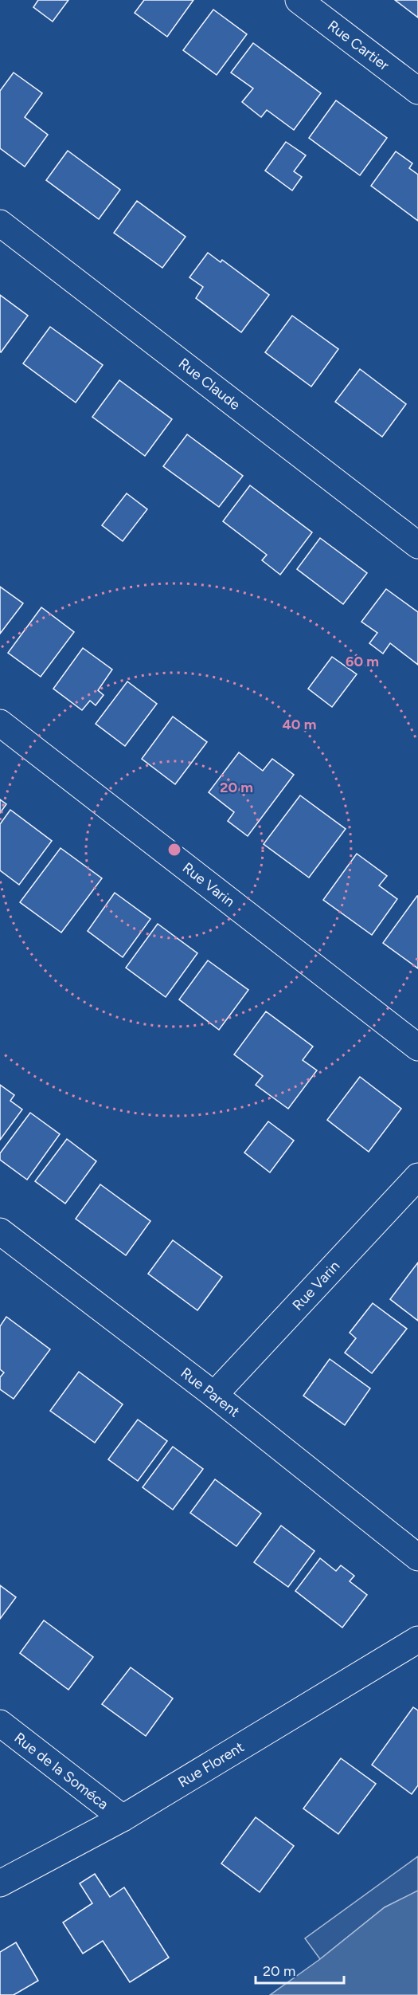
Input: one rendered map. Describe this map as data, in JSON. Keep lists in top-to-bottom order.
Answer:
{
  "streets": {
    "street": [
      "Rue Cartier",
      "Rue Claude",
      "Rue Varin",
      "Rue Parent",
      "Rue Florent",
      "Rue de la Soméca"
    ]
  },
  "crossings": [
    ["Rue Varin", "Rue Parent"],
    ["Rue Florent", "Rue de la Soméca"]
  ],
  "scale_bar": "20 m",
  "rings": ["60 m", "40 m", "20 m"]
}
